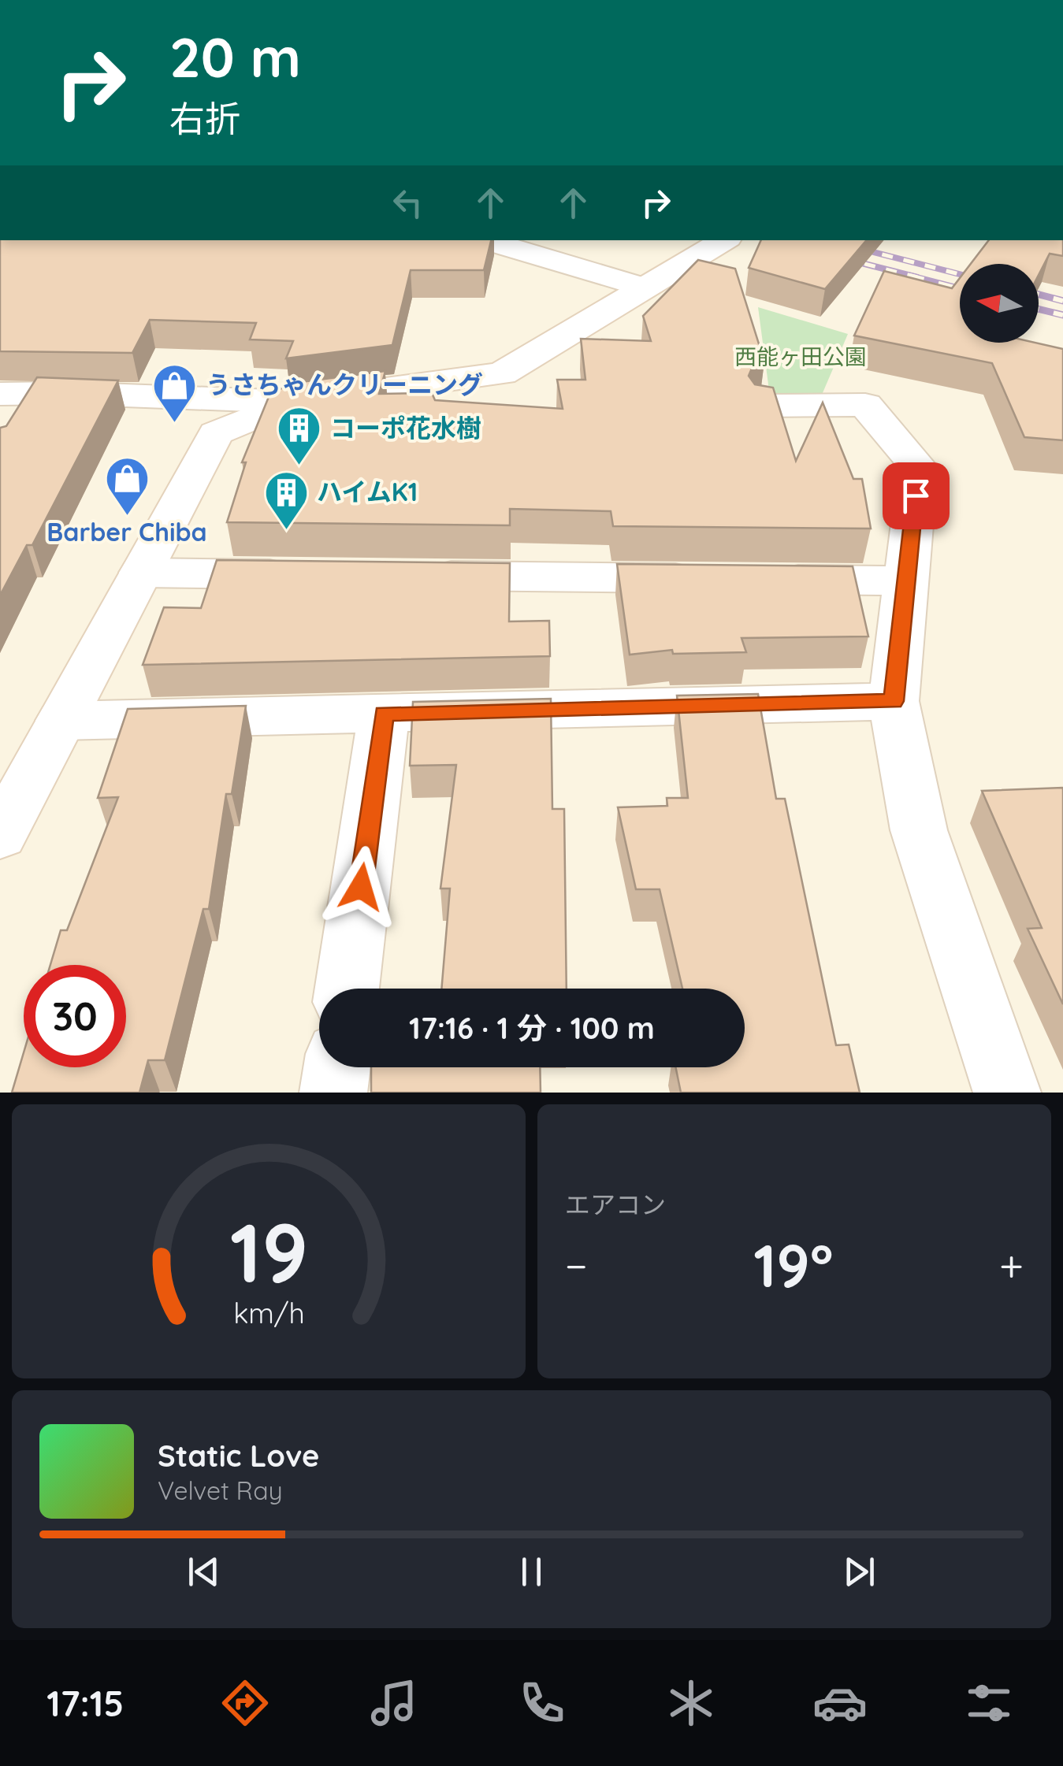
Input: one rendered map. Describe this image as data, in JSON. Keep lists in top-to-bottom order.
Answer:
{
  "parks": ["西能ヶ田公園"],
  "places": {
    "shop": ["うさちゃんクリーニング", "Barber Chiba"],
    "building": ["コーポ花水樹", "ハイムK1"]
  },
  "north": "left",
  "page": {
    "turn": ["20 m", "右折"],
    "limit": "30",
    "trip": "17:16 · 1 分 · 100 m",
    "tile": "エアコン",
    "heat": ["−", "19°", "+"],
    "song": ["Static Love", "Velvet Ray"],
    "tabs": "17:15",
    "gauge": ["19", "km/h"]
  }
}
